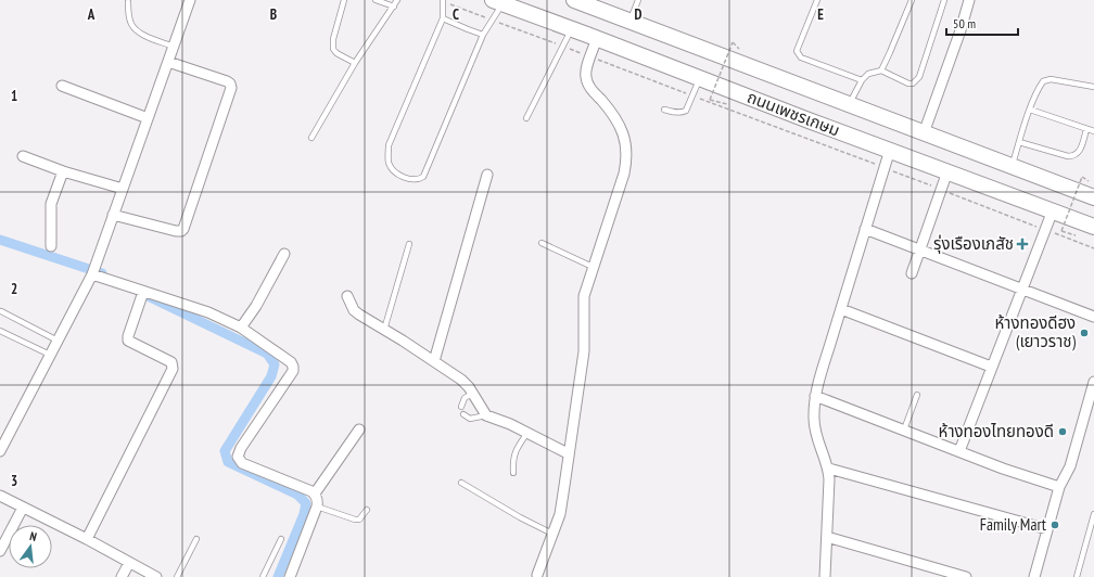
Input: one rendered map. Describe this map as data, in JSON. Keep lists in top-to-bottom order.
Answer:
{
  "streets": {
    "main road": ["ถนนเพชรเกษม"]
  },
  "places": {
    "health": ["รุ่งเรืองเภสัช"],
    "other": ["ห้างทองดีฮง (เยาวราช)", "ห้างทองไทยทองดี", "Family Mart"]
  },
  "scale_bar": "50 m",
  "north": "top",
  "grid": {
    "columns": [
      "A",
      "B",
      "C",
      "D",
      "E"
    ],
    "rows": ["1", "2", "3"]
  }
}
